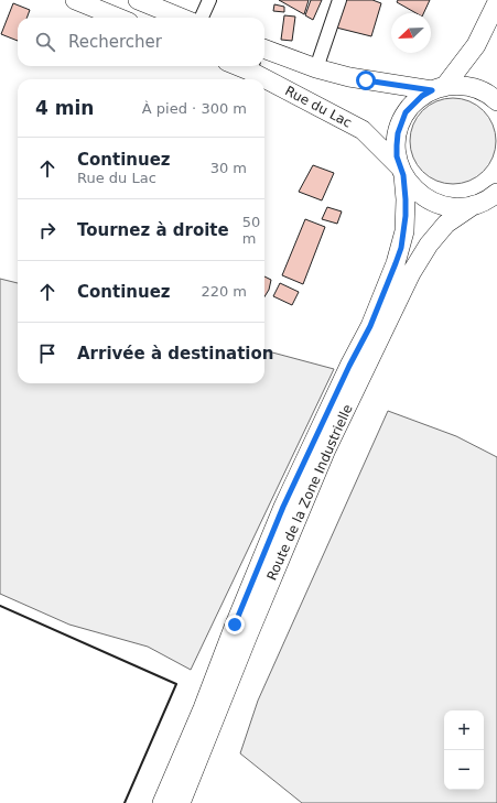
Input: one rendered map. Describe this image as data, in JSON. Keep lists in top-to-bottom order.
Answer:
{
  "streets": {
    "main road": ["Rue du Lac", "Route de la Zone Industrielle"]
  },
  "crossings": [
    ["Rue du Lac", "Route de la Zone Industrielle"]
  ],
  "north": "bottom left",
  "page": {
    "search": "Rechercher",
    "heading": ["4 min", "À pied · 300 m"],
    "list": [
      ["Continuez", "Rue du Lac", "30 m"],
      ["Tournez à droite", "50 m"],
      ["Continuez", "220 m"],
      "Arrivée à destination"
    ],
    "map_buttons": ["+", "−"]
  }
}
